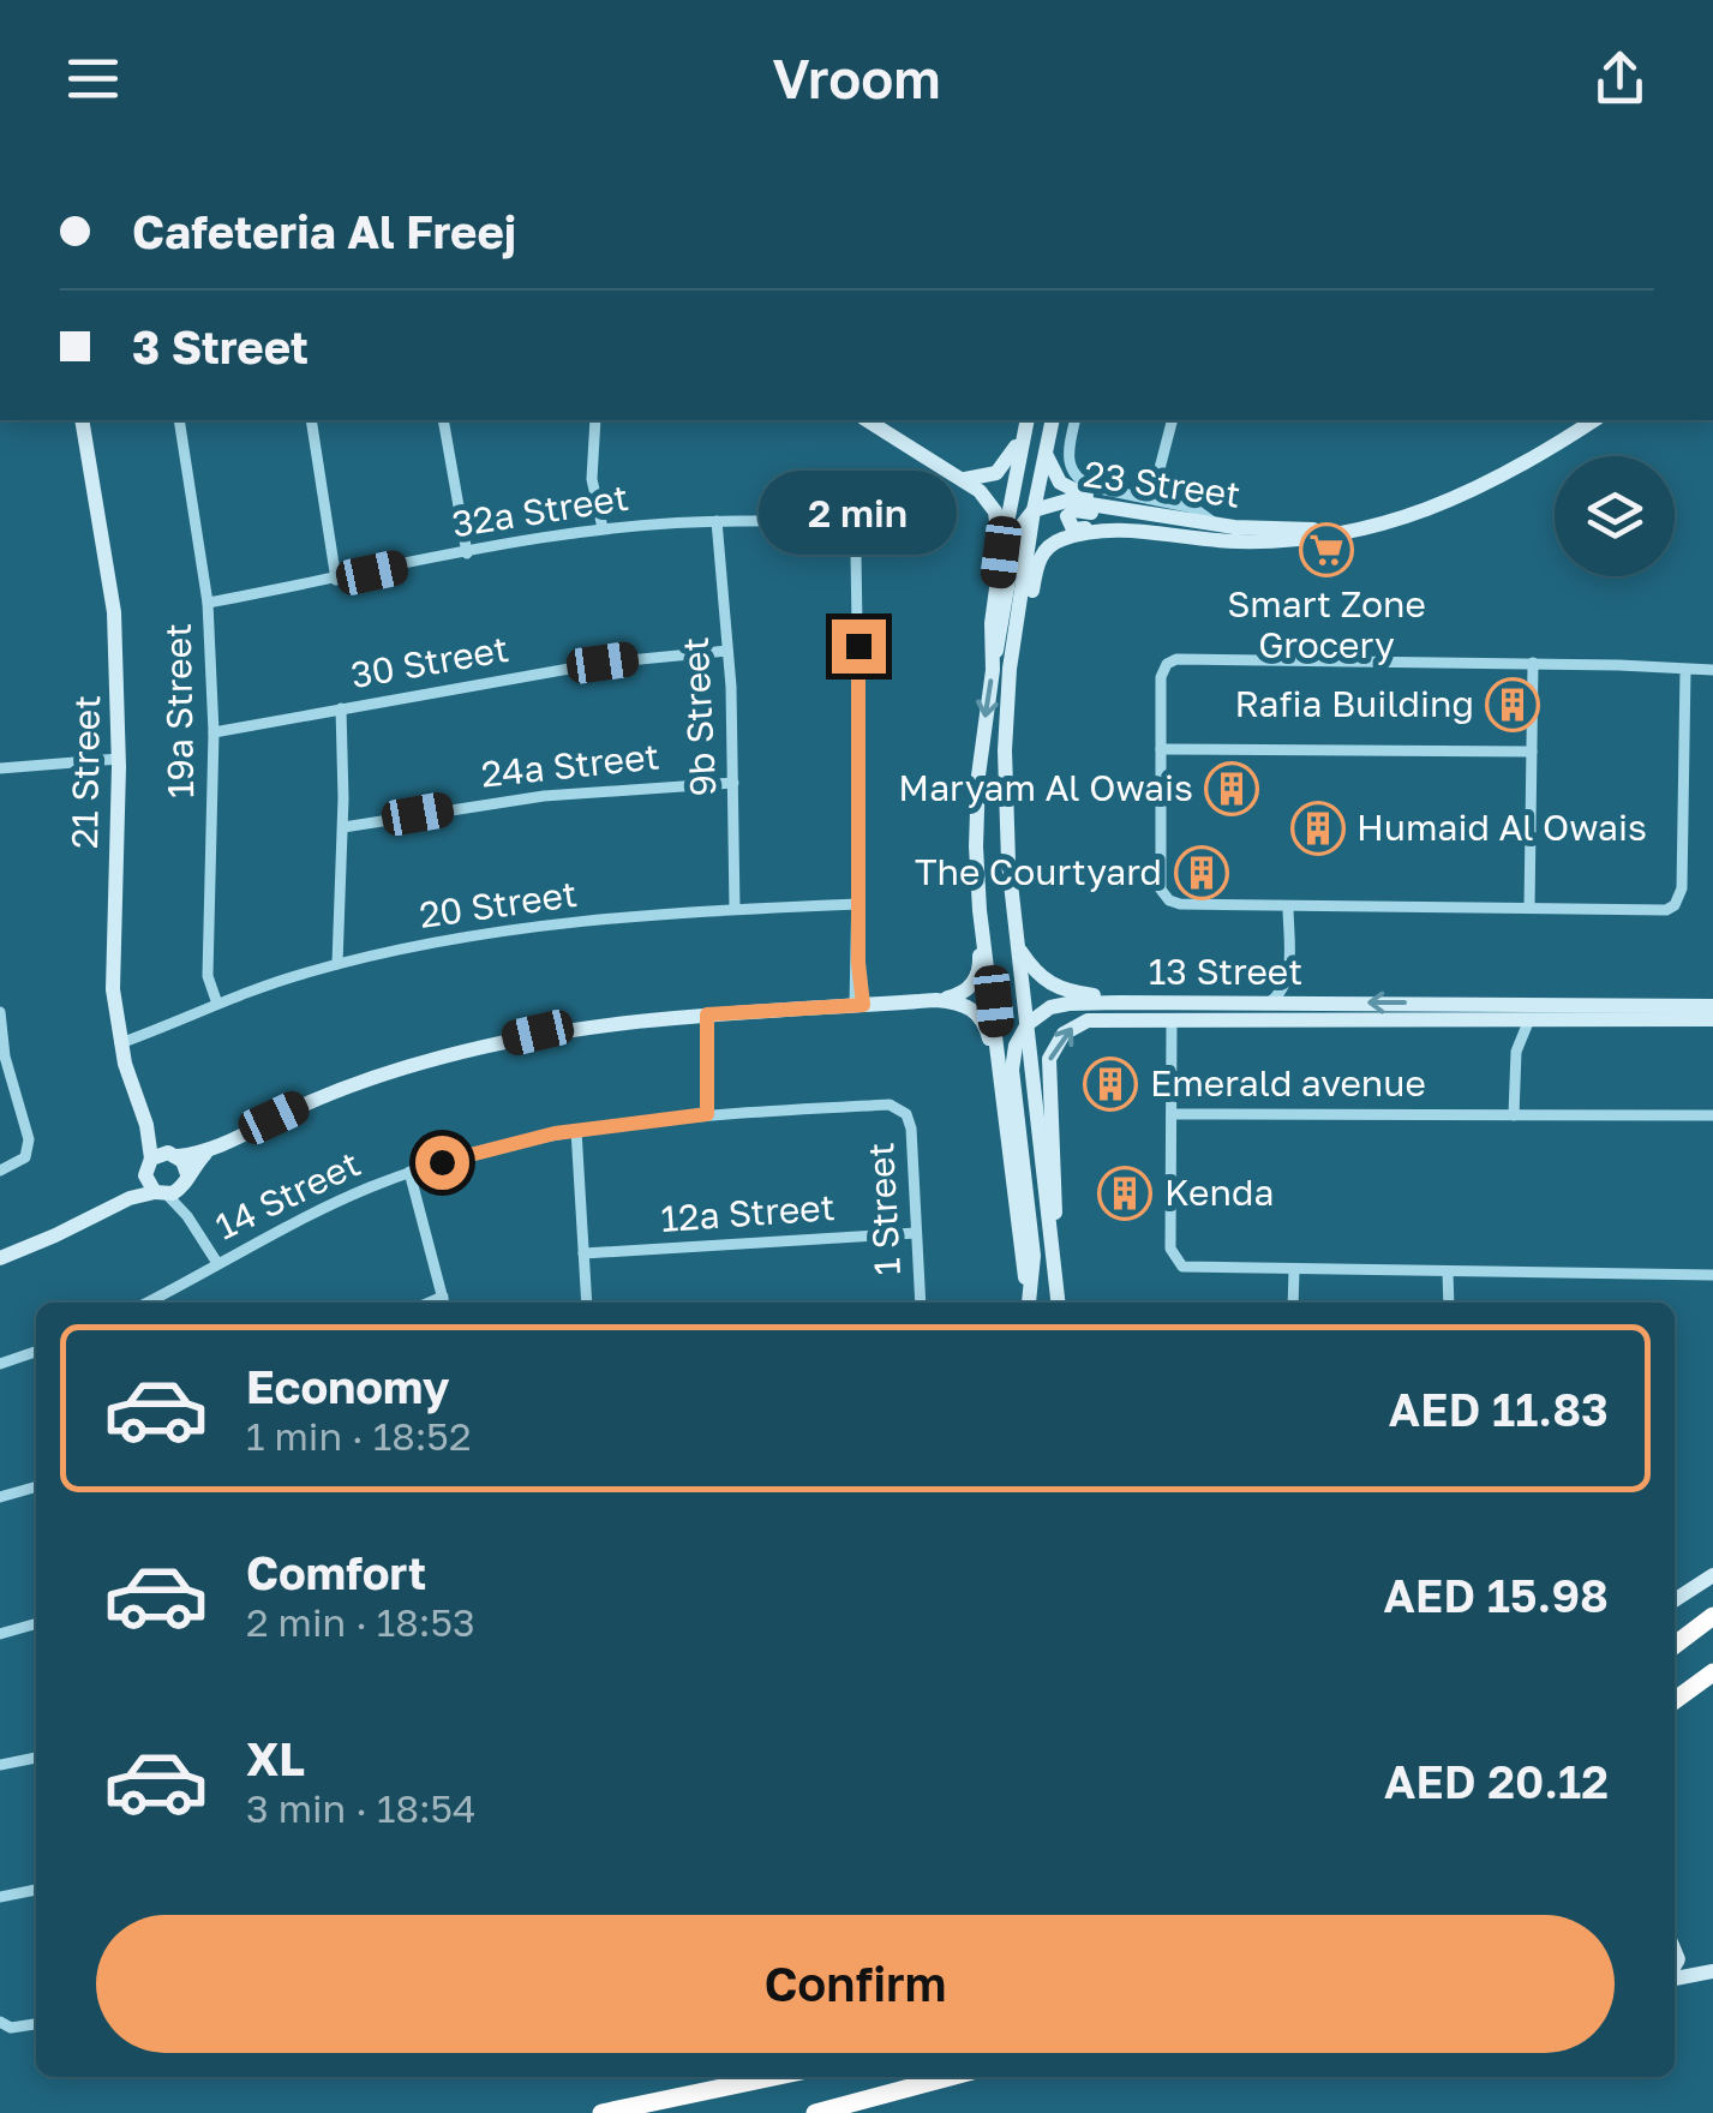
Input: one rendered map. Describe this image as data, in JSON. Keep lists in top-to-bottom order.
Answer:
{
  "streets": {
    "street": [
      "23 Street",
      "32a Street",
      "30 Street",
      "19a Street",
      "9b Street",
      "24a Street",
      "21 Street",
      "20 Street",
      "13 Street",
      "14 Street",
      "1 Street",
      "12a Street"
    ]
  },
  "crossings": [
    ["32a Street", "19a Street"],
    ["32a Street", "9b Street"],
    ["32a Street", "20 Street"],
    ["30 Street", "19a Street"],
    ["30 Street", "9b Street"],
    ["19a Street", "20 Street"],
    ["9b Street", "24a Street"],
    ["9b Street", "20 Street"],
    ["21 Street", "20 Street"],
    ["14 Street", "1 Street"],
    ["1 Street", "12a Street"]
  ],
  "places": {
    "supermarket": ["Smart Zone Grocery"],
    "building": [
      "Rafia Building",
      "Maryam Al Owais",
      "Humaid Al Owais",
      "The Courtyard",
      "Emerald avenue",
      "Kenda"
    ]
  },
  "page": {
    "header": "Vroom",
    "banner": ["Cafeteria Al Freej", "3 Street"],
    "bubble": "2 min",
    "list": [
      {
        "name": "Economy",
        "note": "1 min · 18:52",
        "value": "AED 11.83"
      },
      {
        "name": "Comfort",
        "note": "2 min · 18:53",
        "value": "AED 15.98"
      },
      {
        "name": "XL",
        "note": "3 min · 18:54",
        "value": "AED 20.12"
      }
    ],
    "buttons": "Confirm"
  }
}
